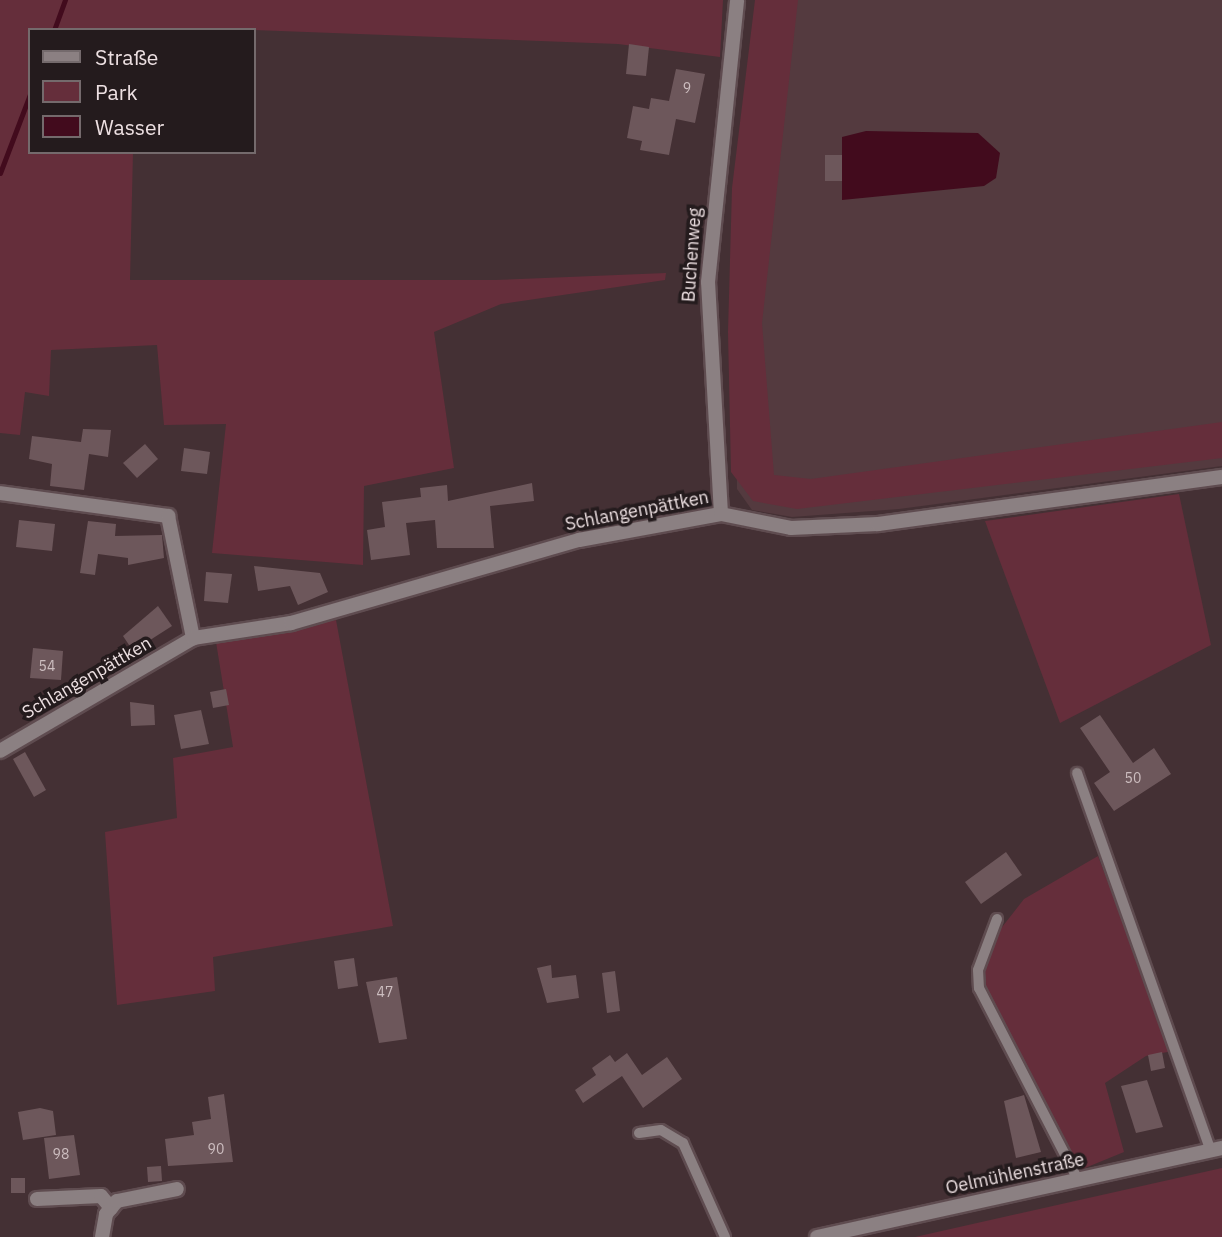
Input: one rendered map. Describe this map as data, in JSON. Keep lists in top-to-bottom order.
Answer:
{
  "streets": {
    "street": ["Buchenweg", "Schlangenpättken", "Oelmühlenstraße"]
  },
  "crossings": [
    ["Buchenweg", "Schlangenpättken"]
  ],
  "house_numbers": [
    "9",
    "54",
    "50",
    "47",
    "90",
    "98"
  ],
  "legend": ["Straße", "Park", "Wasser"]
}
